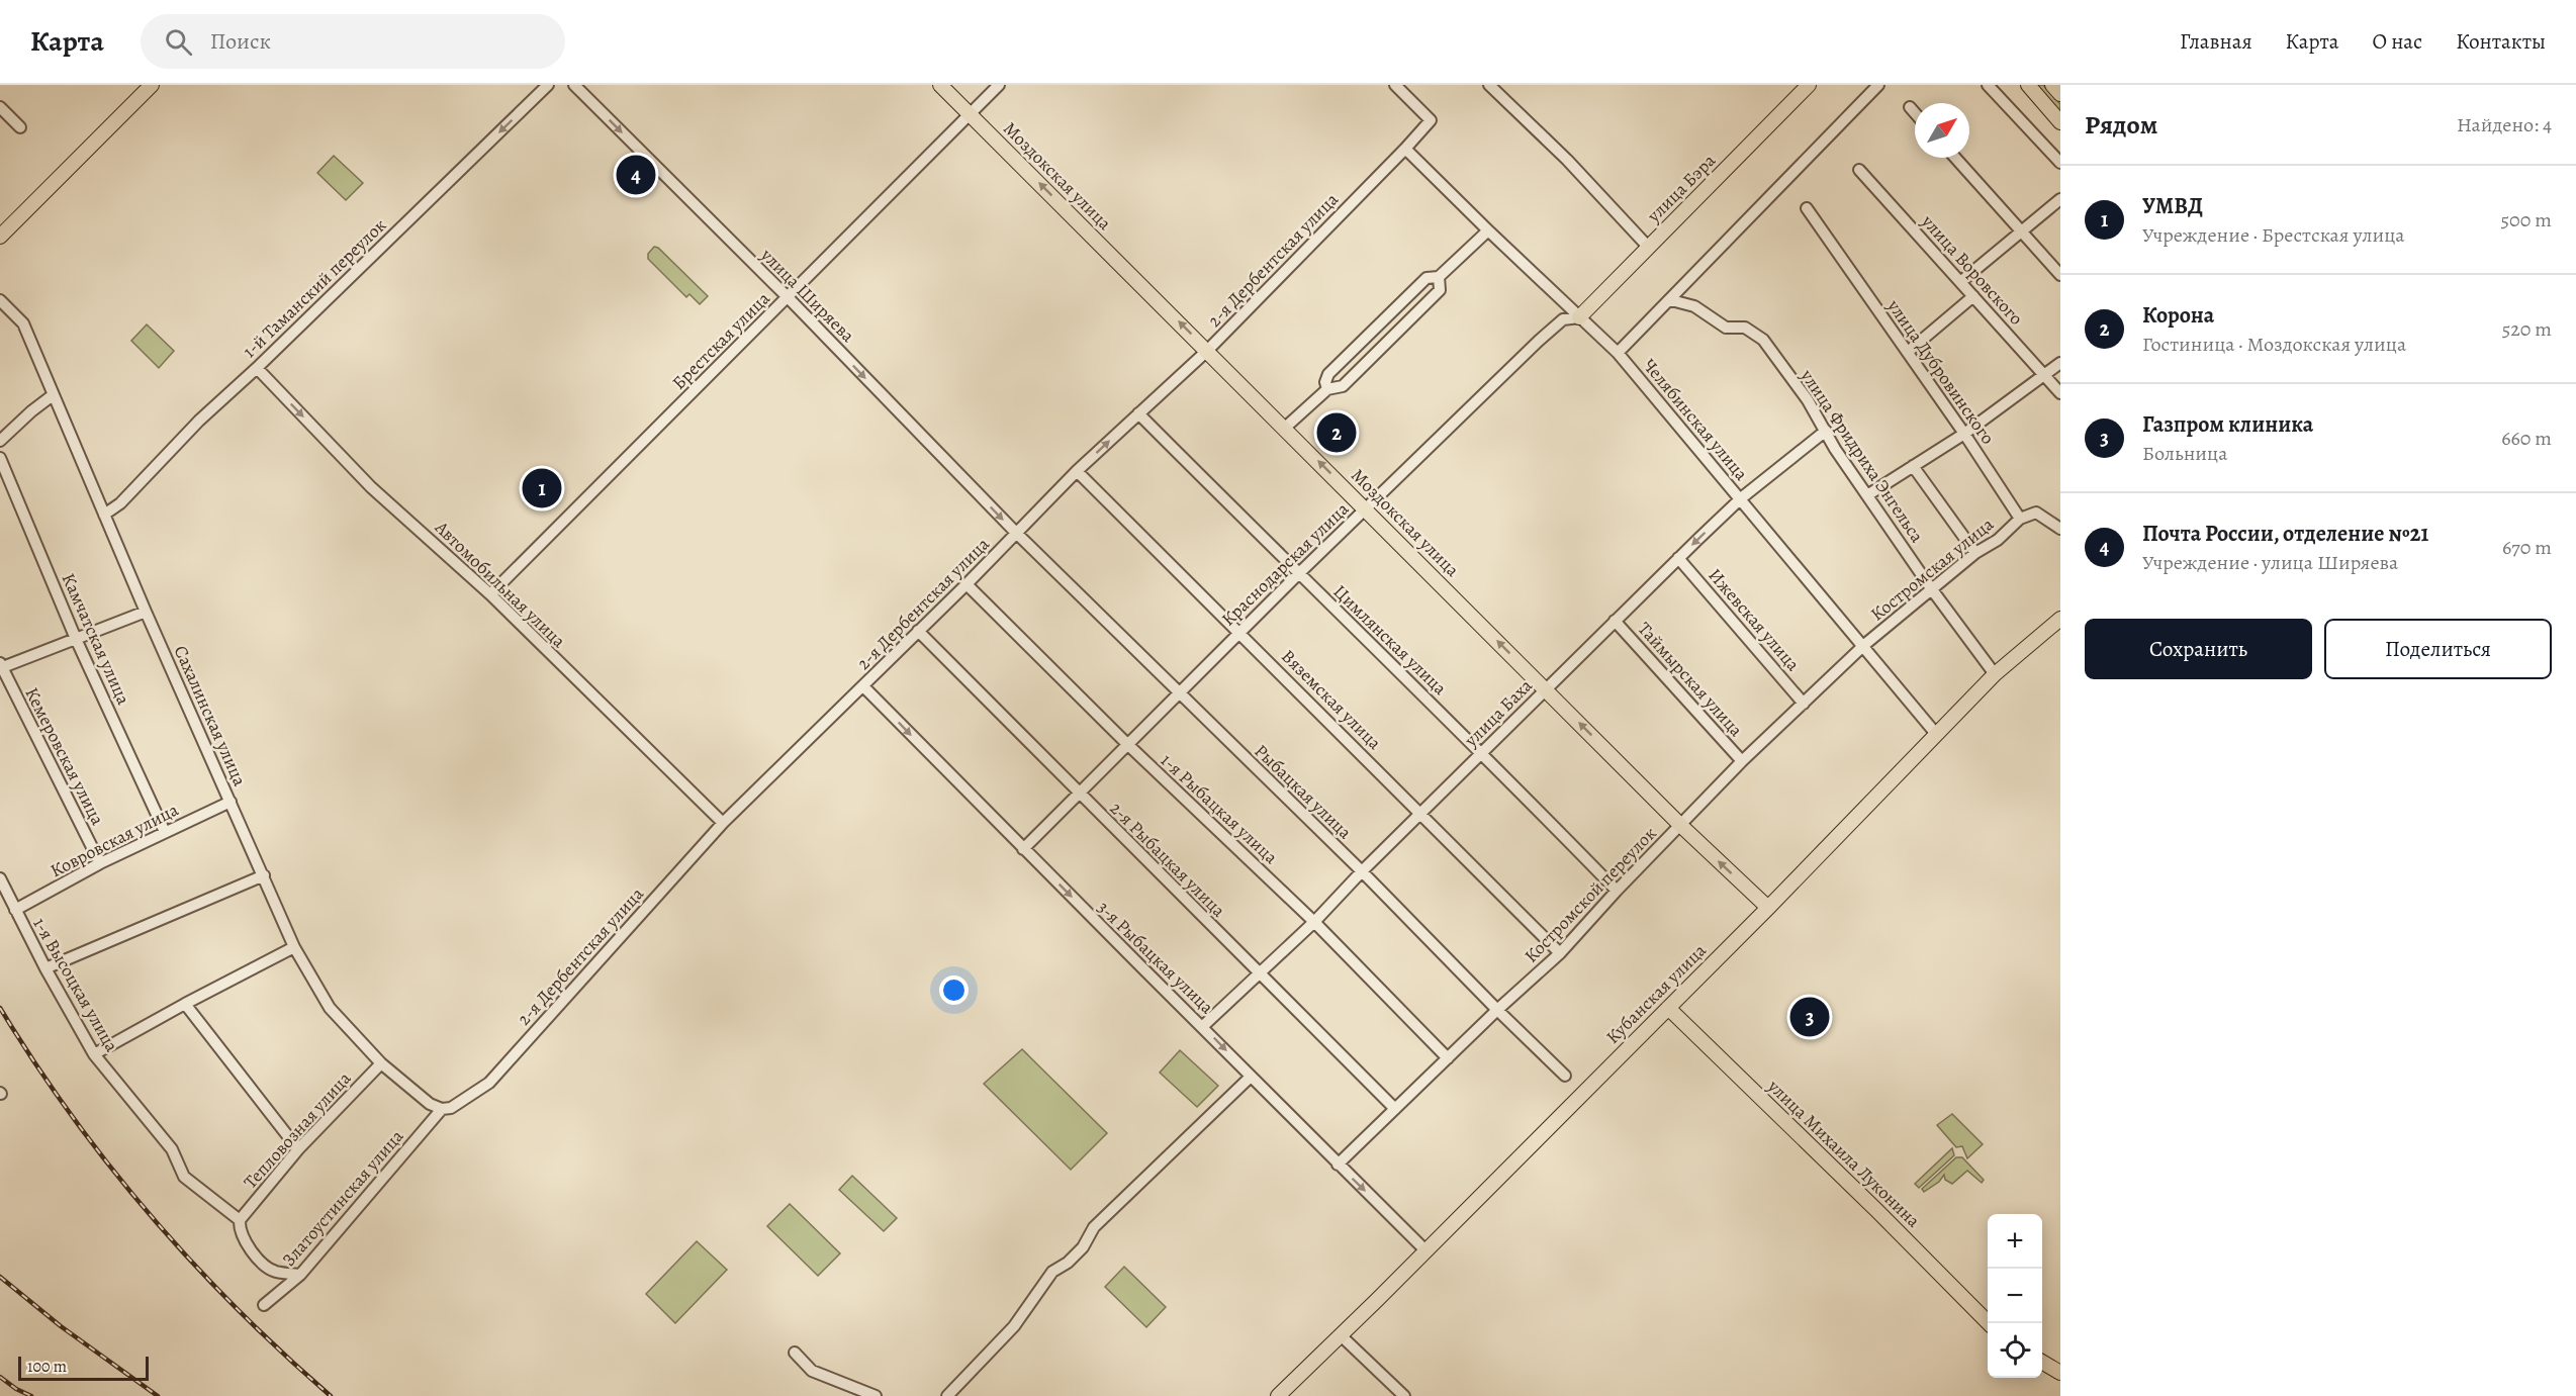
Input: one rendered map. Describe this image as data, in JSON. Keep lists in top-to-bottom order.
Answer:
{
  "streets": {
    "main road": [
      "Моздокская улица",
      "улица Бэра",
      "Кубанская улица",
      "улица Михаила Луконина"
    ],
    "street": [
      "2-я Дербентская улица",
      "улица Воровского",
      "1-й Таманский переулок",
      "улица Ширяева",
      "Брестская улица",
      "улица Дубровинского",
      "Челябинская улица",
      "улица Фридриха Энгельса",
      "Краснодарская улица",
      "Костромская улица",
      "Автомобильная улица",
      "Ижевская улица",
      "Камчатская улица",
      "Цимлянская улица",
      "Таймырская улица",
      "Вяземская улица",
      "улица Баха",
      "Сахалинская улица",
      "Кемеровская улица",
      "Рыбацкая улица",
      "1-я Рыбацкая улица",
      "Ковровская улица",
      "2-я Рыбацкая улица",
      "Костромской переулок",
      "3-я Рыбацкая улица",
      "1-я Высоцкая улица",
      "Тепловозная улица",
      "Златоустинская улица"
    ]
  },
  "crossings": [
    ["Моздокская улица", "2-я Дербентская улица"],
    ["Моздокская улица", "Брестская улица"],
    ["Моздокская улица", "Краснодарская улица"],
    ["Моздокская улица", "улица Баха"],
    ["Моздокская улица", "Костромской переулок"],
    ["Моздокская улица", "Кубанская улица"],
    ["улица Бэра", "Челябинская улица"],
    ["улица Бэра", "Краснодарская улица"],
    ["2-я Дербентская улица", "улица Ширяева"],
    ["2-я Дербентская улица", "Челябинская улица"],
    ["2-я Дербентская улица", "Автомобильная улица"],
    ["2-я Дербентская улица", "Цимлянская улица"],
    ["2-я Дербентская улица", "Вяземская улица"],
    ["2-я Дербентская улица", "Сахалинская улица"],
    ["2-я Дербентская улица", "Рыбацкая улица"],
    ["2-я Дербентская улица", "1-я Рыбацкая улица"],
    ["2-я Дербентская улица", "2-я Рыбацкая улица"],
    ["2-я Дербентская улица", "3-я Рыбацкая улица"],
    ["2-я Дербентская улица", "Златоустинская улица"],
    ["1-й Таманский переулок", "Автомобильная улица"],
    ["1-й Таманский переулок", "Сахалинская улица"],
    ["улица Ширяева", "Брестская улица"],
    ["улица Ширяева", "Рыбацкая улица"],
    ["Брестская улица", "Автомобильная улица"],
    ["улица Дубровинского", "Костромская улица"],
    ["Челябинская улица", "Краснодарская улица"],
    ["Челябинская улица", "Костромская улица"],
    ["Челябинская улица", "улица Баха"],
    ["Челябинская улица", "Костромской переулок"],
    ["Челябинская улица", "Кубанская улица"],
    ["улица Фридриха Энгельса", "Костромская улица"],
    ["улица Фридриха Энгельса", "улица Баха"],
    ["улица Фридриха Энгельса", "Кубанская улица"],
    ["Краснодарская улица", "Цимлянская улица"],
    ["Краснодарская улица", "Вяземская улица"],
    ["Краснодарская улица", "Рыбацкая улица"],
    ["Краснодарская улица", "1-я Рыбацкая улица"],
    ["Краснодарская улица", "2-я Рыбацкая улица"],
    ["Краснодарская улица", "3-я Рыбацкая улица"],
    ["Костромская улица", "Костромской переулок"],
    ["Ижевская улица", "улица Баха"],
    ["Ижевская улица", "Костромской переулок"],
    ["Камчатская улица", "Ковровская улица"],
    ["Цимлянская улица", "улица Баха"],
    ["Цимлянская улица", "Костромской переулок"],
    ["Таймырская улица", "улица Баха"],
    ["Таймырская улица", "Костромской переулок"],
    ["Вяземская улица", "улица Баха"],
    ["Вяземская улица", "Костромской переулок"],
    ["улица Баха", "Рыбацкая улица"],
    ["улица Баха", "1-я Рыбацкая улица"],
    ["улица Баха", "2-я Рыбацкая улица"],
    ["улица Баха", "3-я Рыбацкая улица"],
    ["Сахалинская улица", "Ковровская улица"],
    ["Сахалинская улица", "Тепловозная улица"],
    ["Сахалинская улица", "Златоустинская улица"],
    ["Кемеровская улица", "Ковровская улица"],
    ["Рыбацкая улица", "Костромской переулок"],
    ["1-я Рыбацкая улица", "Костромской переулок"],
    ["Ковровская улица", "1-я Высоцкая улица"],
    ["2-я Рыбацкая улица", "Костромской переулок"],
    ["Костромской переулок", "3-я Рыбацкая улица"],
    ["3-я Рыбацкая улица", "Кубанская улица"],
    ["1-я Высоцкая улица", "Тепловозная улица"],
    ["Кубанская улица", "улица Михаила Луконина"]
  ],
  "one_way": [
    "Моздокская улица",
    "1-й Таманский переулок",
    "улица Ширяева",
    "Автомобильная улица",
    "3-я Рыбацкая улица"
  ],
  "scale_bar": "100 m",
  "north": "top right",
  "page": {
    "header": "Карта",
    "search": "Поиск",
    "nav": [
      "Главная",
      "Карта",
      "О нас",
      "Контакты"
    ],
    "heading": ["Рядом", "Найдено: 4"],
    "pins": [
      "4",
      "2",
      "1",
      "3"
    ],
    "list": [
      {
        "mark": "1",
        "name": "УМВД",
        "note": "Учреждение · Брестская улица",
        "value": "500 m"
      },
      {
        "mark": "2",
        "name": "Корона",
        "note": "Гостиница · Моздокская улица",
        "value": "520 m"
      },
      {
        "mark": "3",
        "name": "Газпром клиника",
        "note": "Больница",
        "value": "660 m"
      },
      {
        "mark": "4",
        "name": "Почта России, отделение №21",
        "note": "Учреждение · улица Ширяева",
        "value": "670 m"
      }
    ],
    "buttons": ["Сохранить", "Поделиться"],
    "map_buttons": ["+", "−"],
    "scale": "100 m"
  }
}
